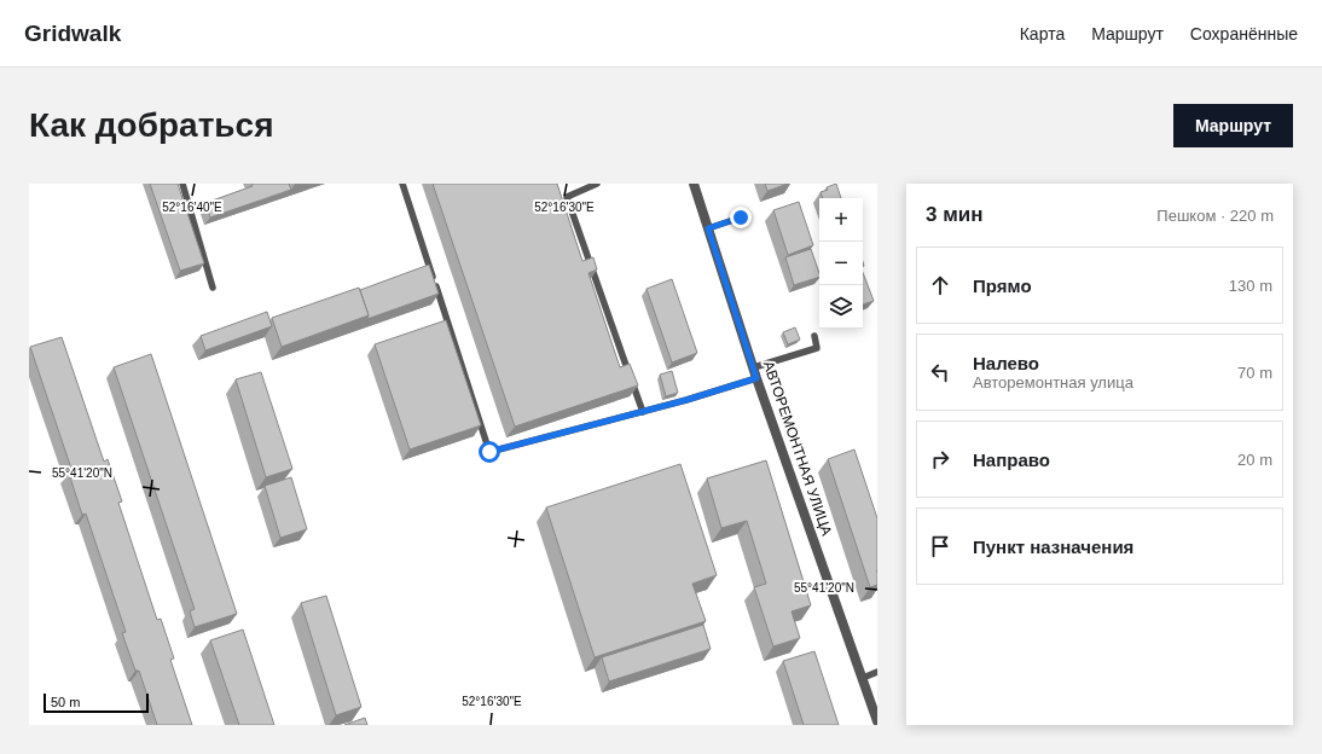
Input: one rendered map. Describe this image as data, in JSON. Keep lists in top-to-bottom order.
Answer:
{
  "streets": {
    "street": ["АВТОРЕМОНТНАЯ УЛИЦА"]
  },
  "scale_bar": "50 m",
  "page": {
    "header": "Gridwalk",
    "nav": ["Карта", "Маршрут", "Сохранённые"],
    "buttons": "Маршрут",
    "title": "Как добраться",
    "heading": ["3 мин", "Пешком · 220 m"],
    "map_buttons": ["+", "−"],
    "list": [
      ["Прямо", "130 m"],
      ["Налево", "Авторемонтная улица", "70 m"],
      ["Направо", "20 m"],
      "Пункт назначения"
    ],
    "scale": "50 m"
  },
  "coordinates": ["52°16'40\"E", "52°16'30\"E", "55°41'20\"N"]
}
